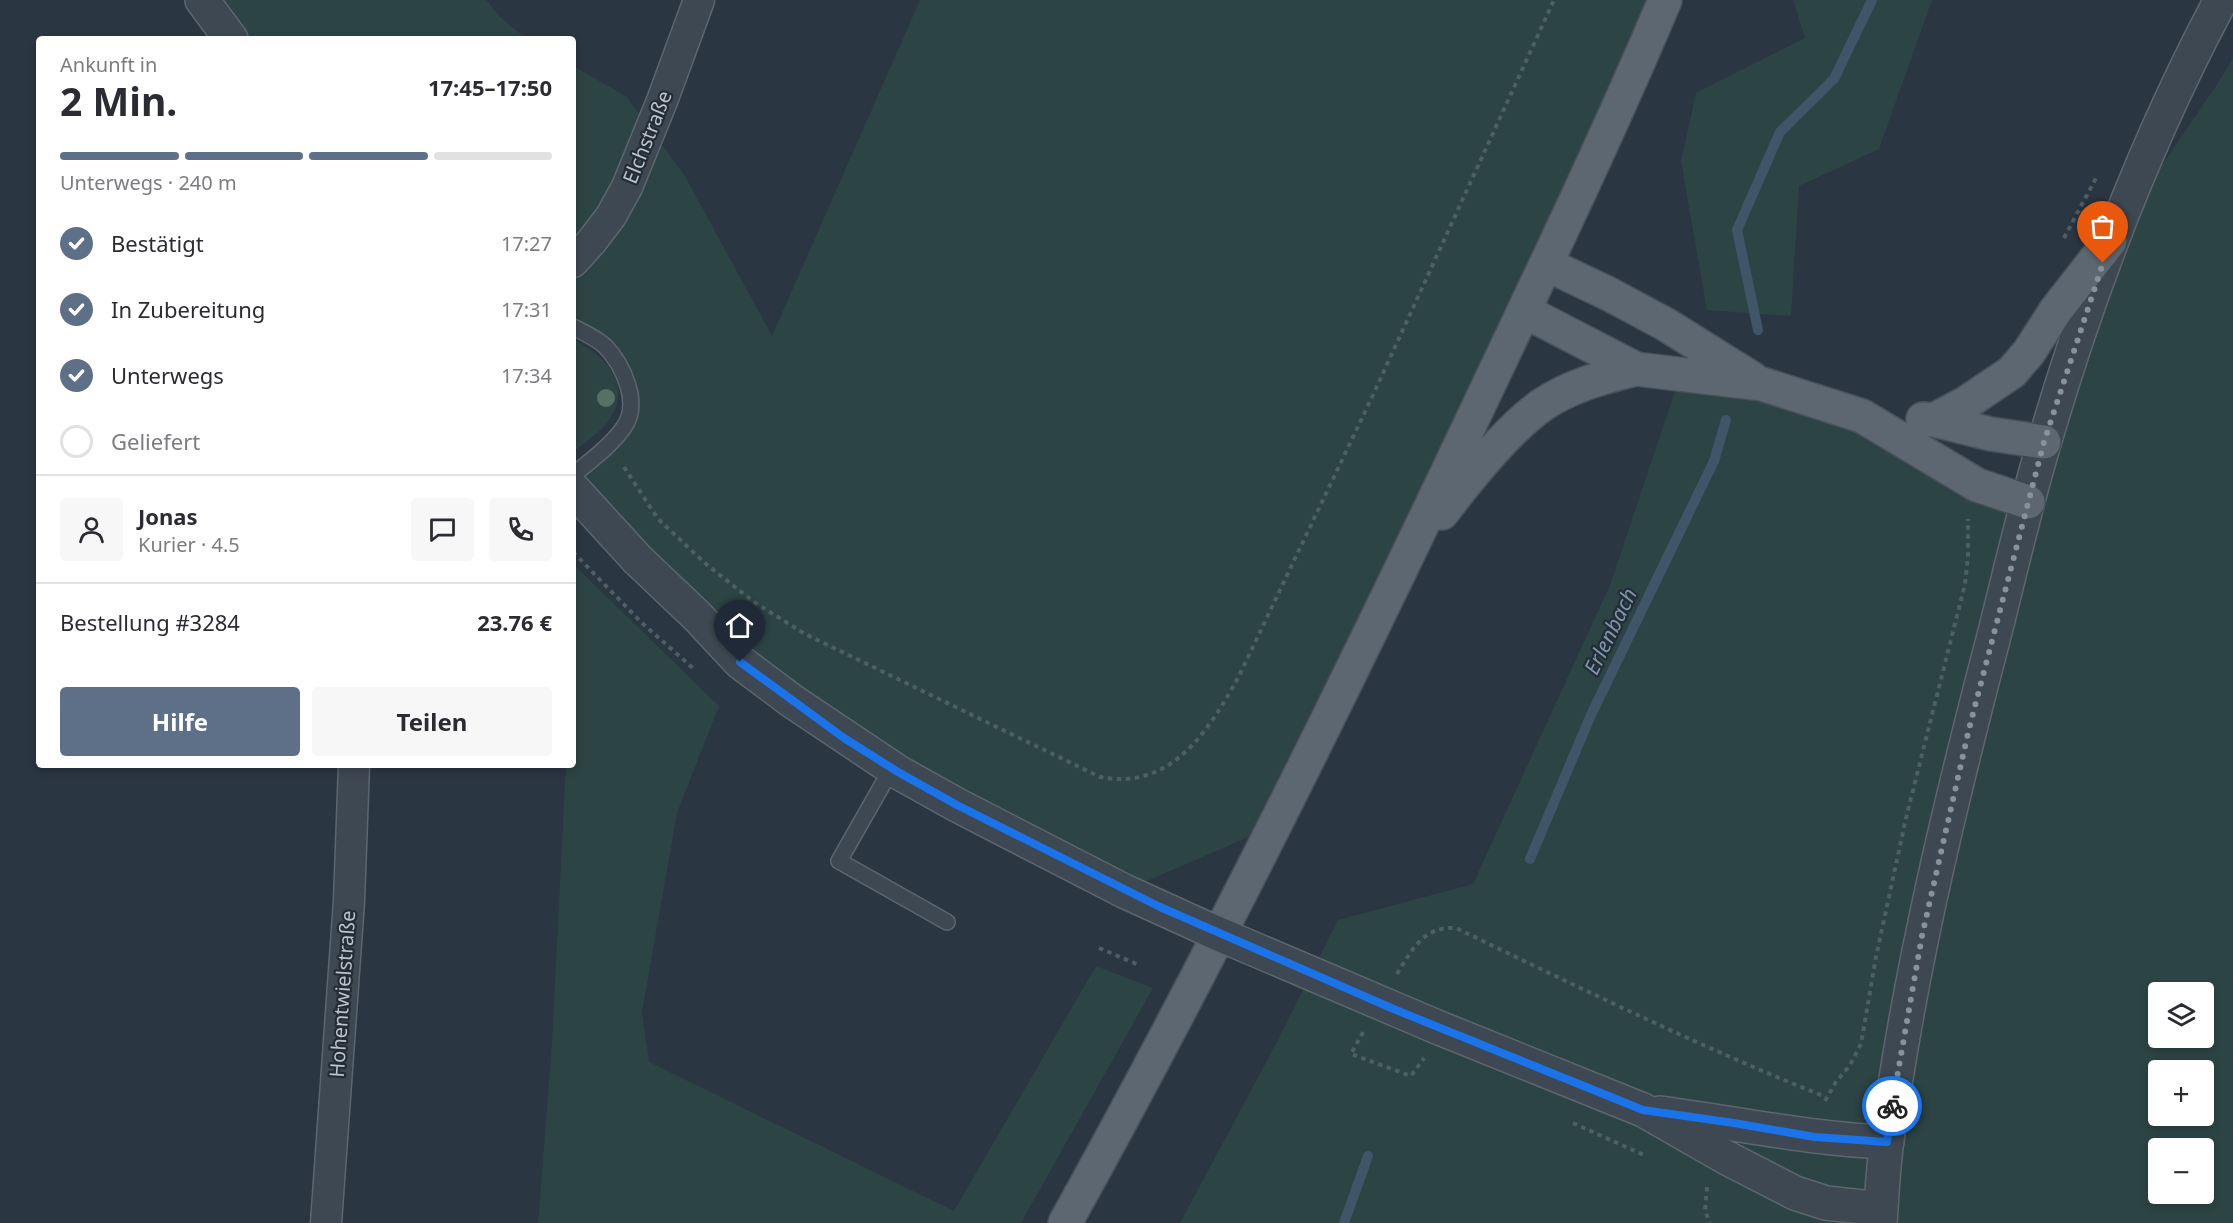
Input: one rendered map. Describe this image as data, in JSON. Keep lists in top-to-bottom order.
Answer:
{
  "streets": {
    "street": ["Elchstraße", "Hohentwielstraße"]
  },
  "water": ["Erlenbach"],
  "page": {
    "heading": ["2 Min.", "Ankunft in", "17:45–17:50"],
    "panel": [
      "Jonas",
      "Kurier · 4.5",
      "Bestellung #3284",
      "23.76 €"
    ],
    "bar": "Unterwegs · 240 m",
    "list": [
      ["Bestätigt", "17:27"],
      ["In Zubereitung", "17:31"],
      ["Unterwegs", "17:34"],
      "Geliefert"
    ],
    "buttons": ["Hilfe", "Teilen"],
    "map_buttons": ["+", "−"]
  }
}
